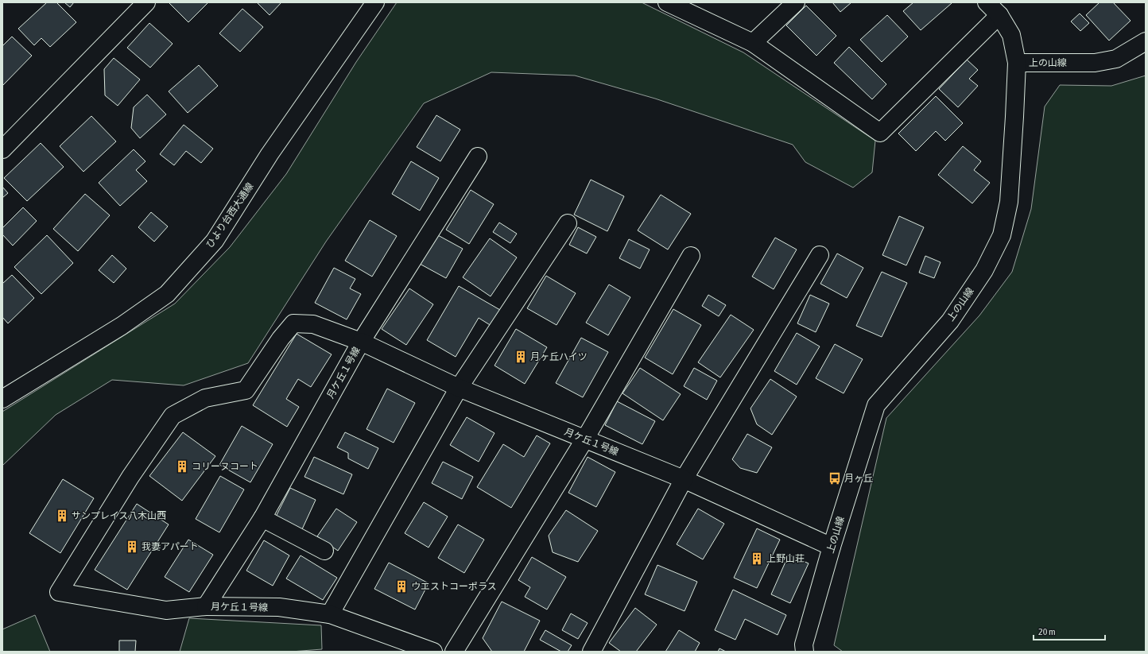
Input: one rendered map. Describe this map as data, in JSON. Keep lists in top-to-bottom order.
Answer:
{
  "streets": {
    "street": ["上の山線", "ひより台西大通線", "月ケ丘１号線"]
  },
  "crossings": [
    ["上の山線", "月ケ丘１号線"]
  ],
  "places": {
    "building": [
      "月ヶ丘ハイツ",
      "コリーヌコート",
      "サンプレイス八木山西",
      "我妻アパート",
      "上野山荘",
      "ウエストコーポラス"
    ],
    "bus stop": ["月ヶ丘"]
  },
  "scale_bar": "20 m"
}
